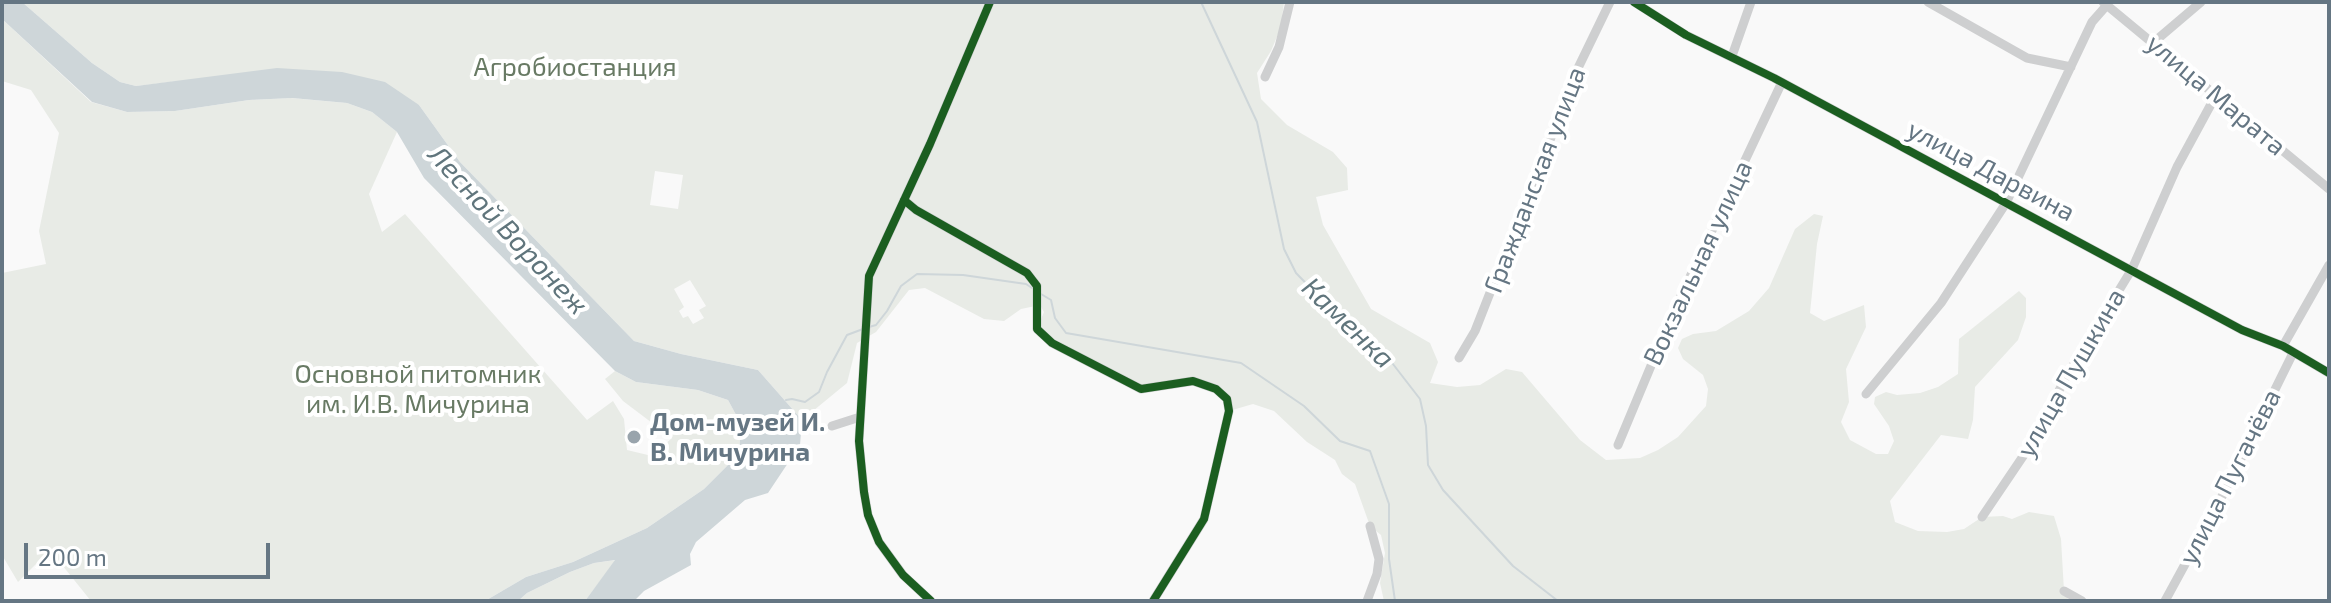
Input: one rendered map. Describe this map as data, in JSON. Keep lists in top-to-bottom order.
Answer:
{
  "streets": {
    "street": [
      "улица Марата",
      "улица Дарвина",
      "Гражданская улица",
      "Вокзальная улица",
      "улица Пушкина",
      "улица Пугачёва"
    ]
  },
  "crossings": [
    ["улица Марата", "улица Пушкина"],
    ["улица Дарвина", "Вокзальная улица"],
    ["улица Дарвина", "улица Пушкина"],
    ["улица Дарвина", "улица Пугачёва"]
  ],
  "water": ["Лесной Воронеж", "Каменка"],
  "parks": ["Агробиостанция", "Основной питомник им. И.В. Мичурина"],
  "places": ["Дом-музей И. В. Мичурина"],
  "scale_bar": "200 m"
}
